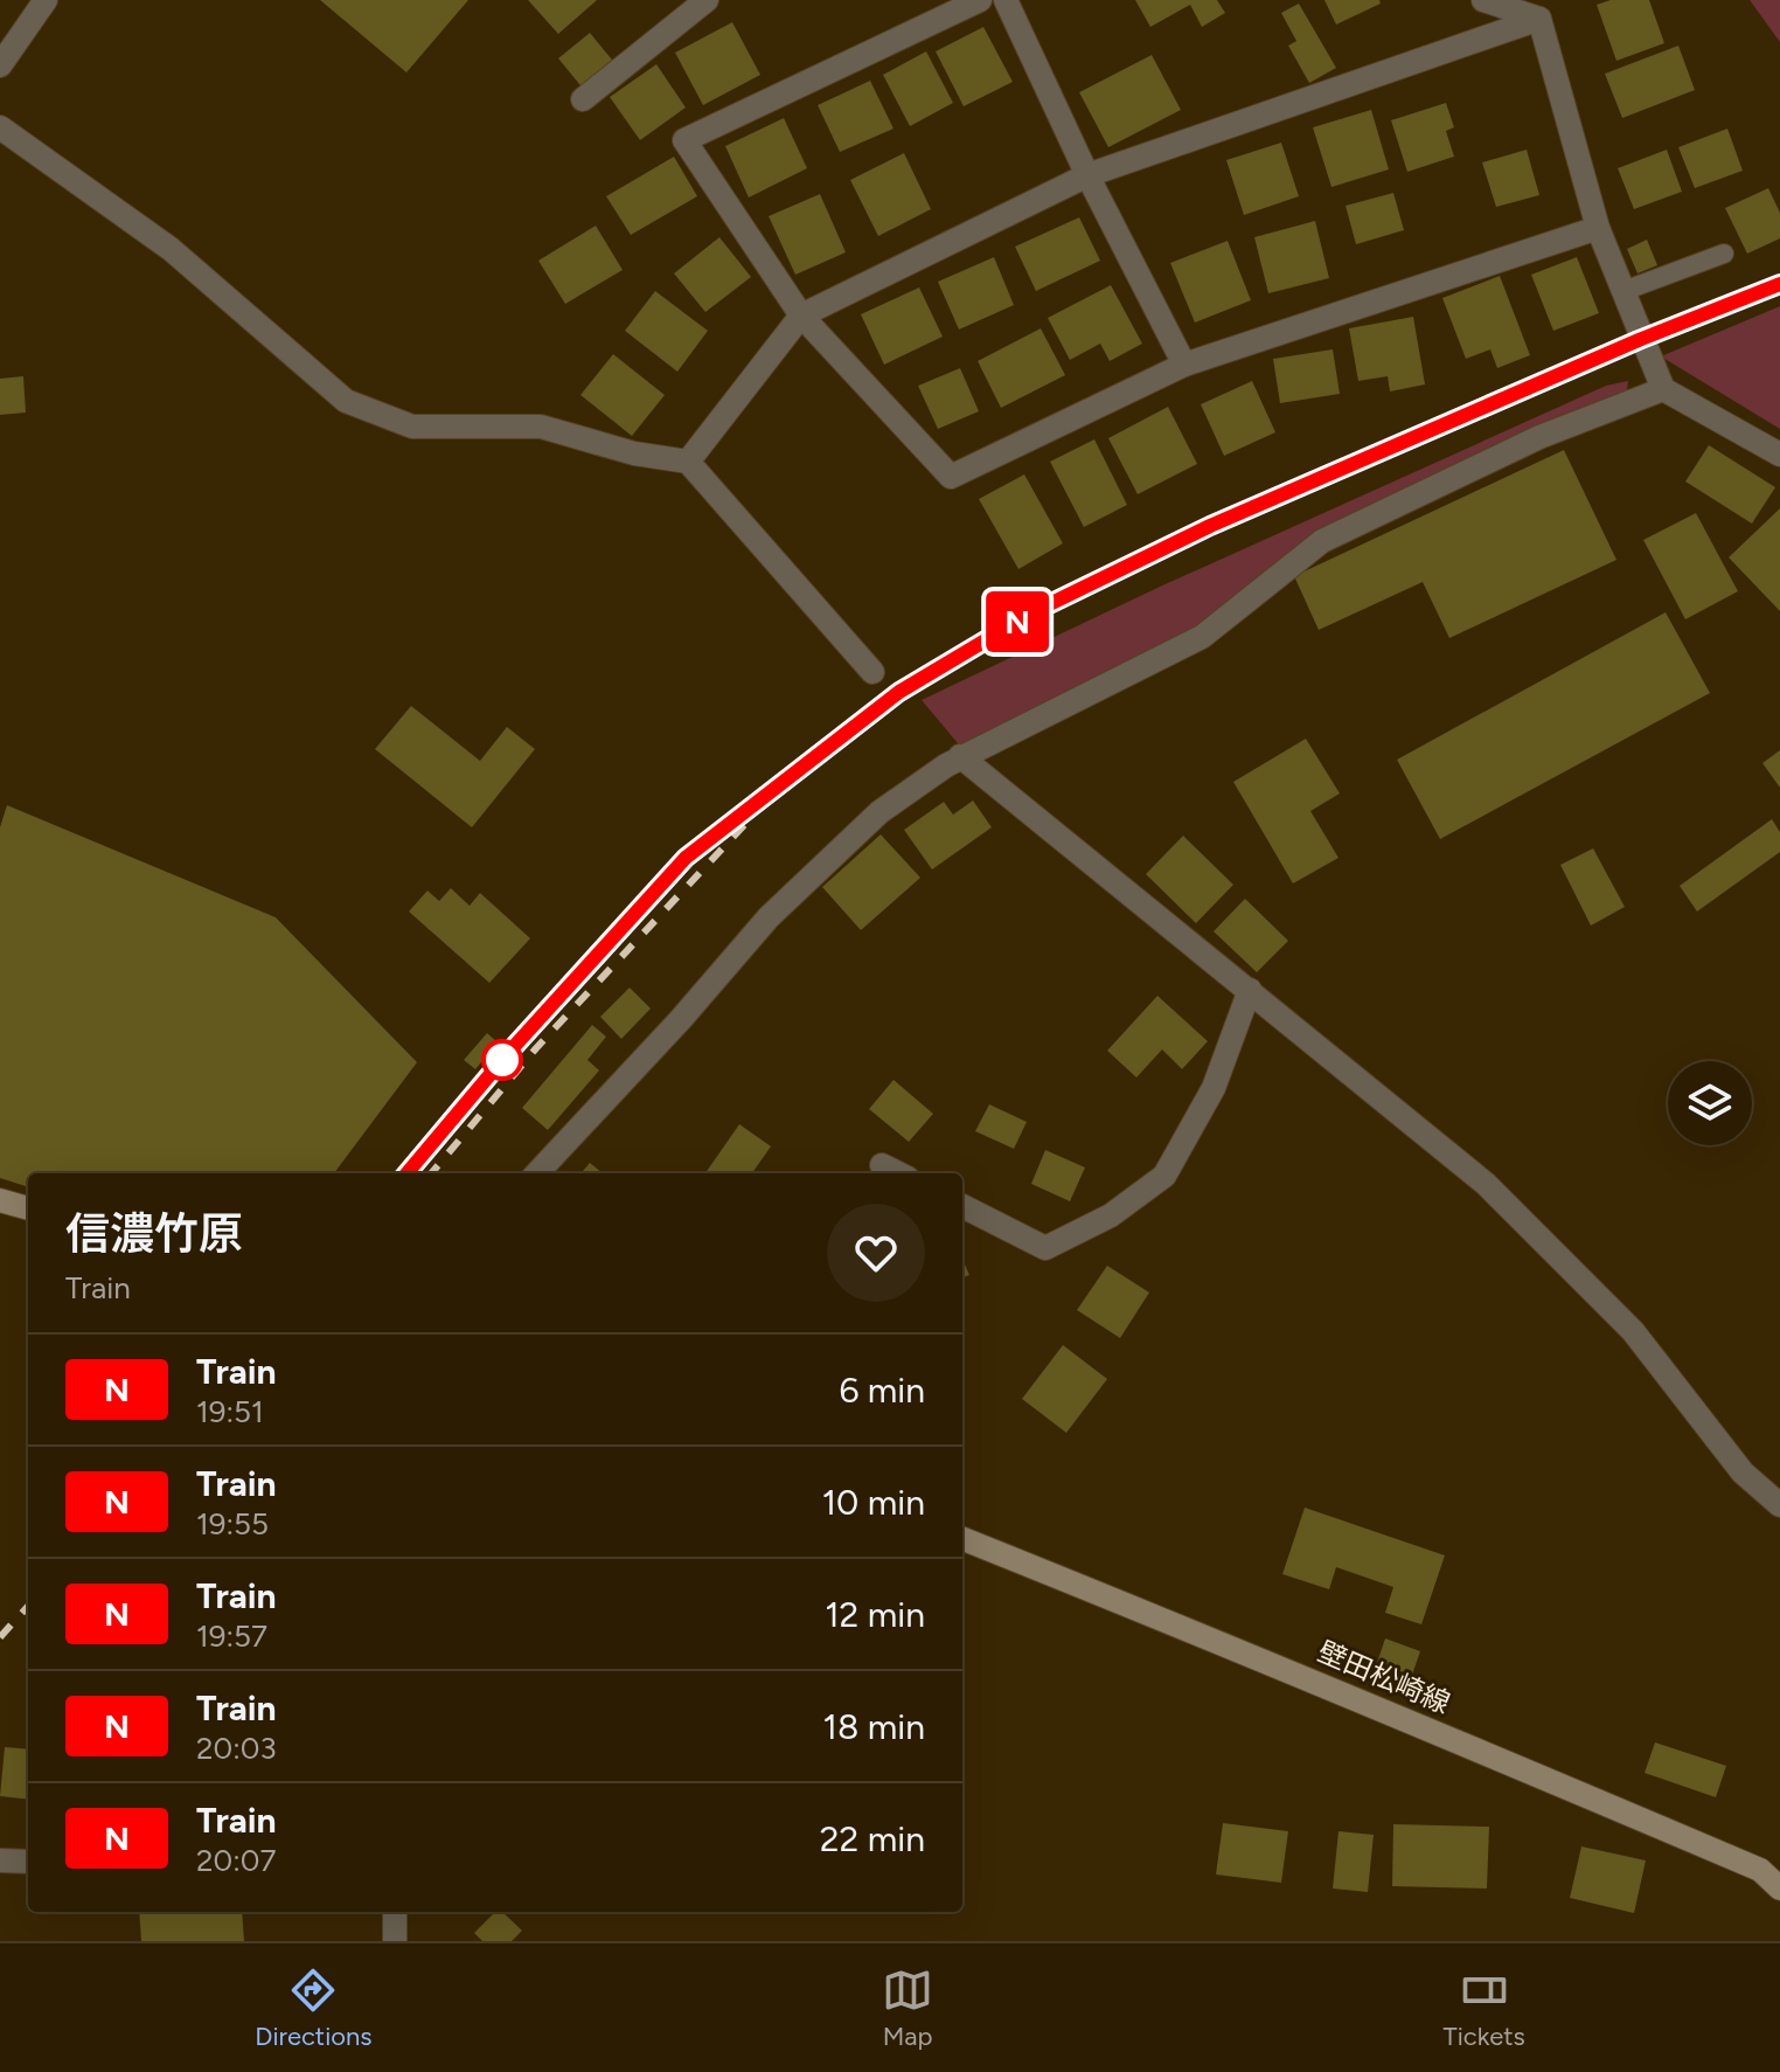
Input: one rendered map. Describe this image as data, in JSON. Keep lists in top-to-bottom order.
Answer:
{
  "streets": {
    "main road": ["壁田松崎線"]
  },
  "page": {
    "on_map": "N",
    "heading": ["信濃竹原", "Train"],
    "list": [
      {
        "mark": "N",
        "name": "Train",
        "note": "19:51",
        "value": "6 min"
      },
      {
        "mark": "N",
        "name": "Train",
        "note": "19:55",
        "value": "10 min"
      },
      {
        "mark": "N",
        "name": "Train",
        "note": "19:57",
        "value": "12 min"
      },
      {
        "mark": "N",
        "name": "Train",
        "note": "20:03",
        "value": "18 min"
      },
      {
        "mark": "N",
        "name": "Train",
        "note": "20:07",
        "value": "22 min"
      }
    ],
    "tabs": ["Directions", "Map", "Tickets"]
  }
}
